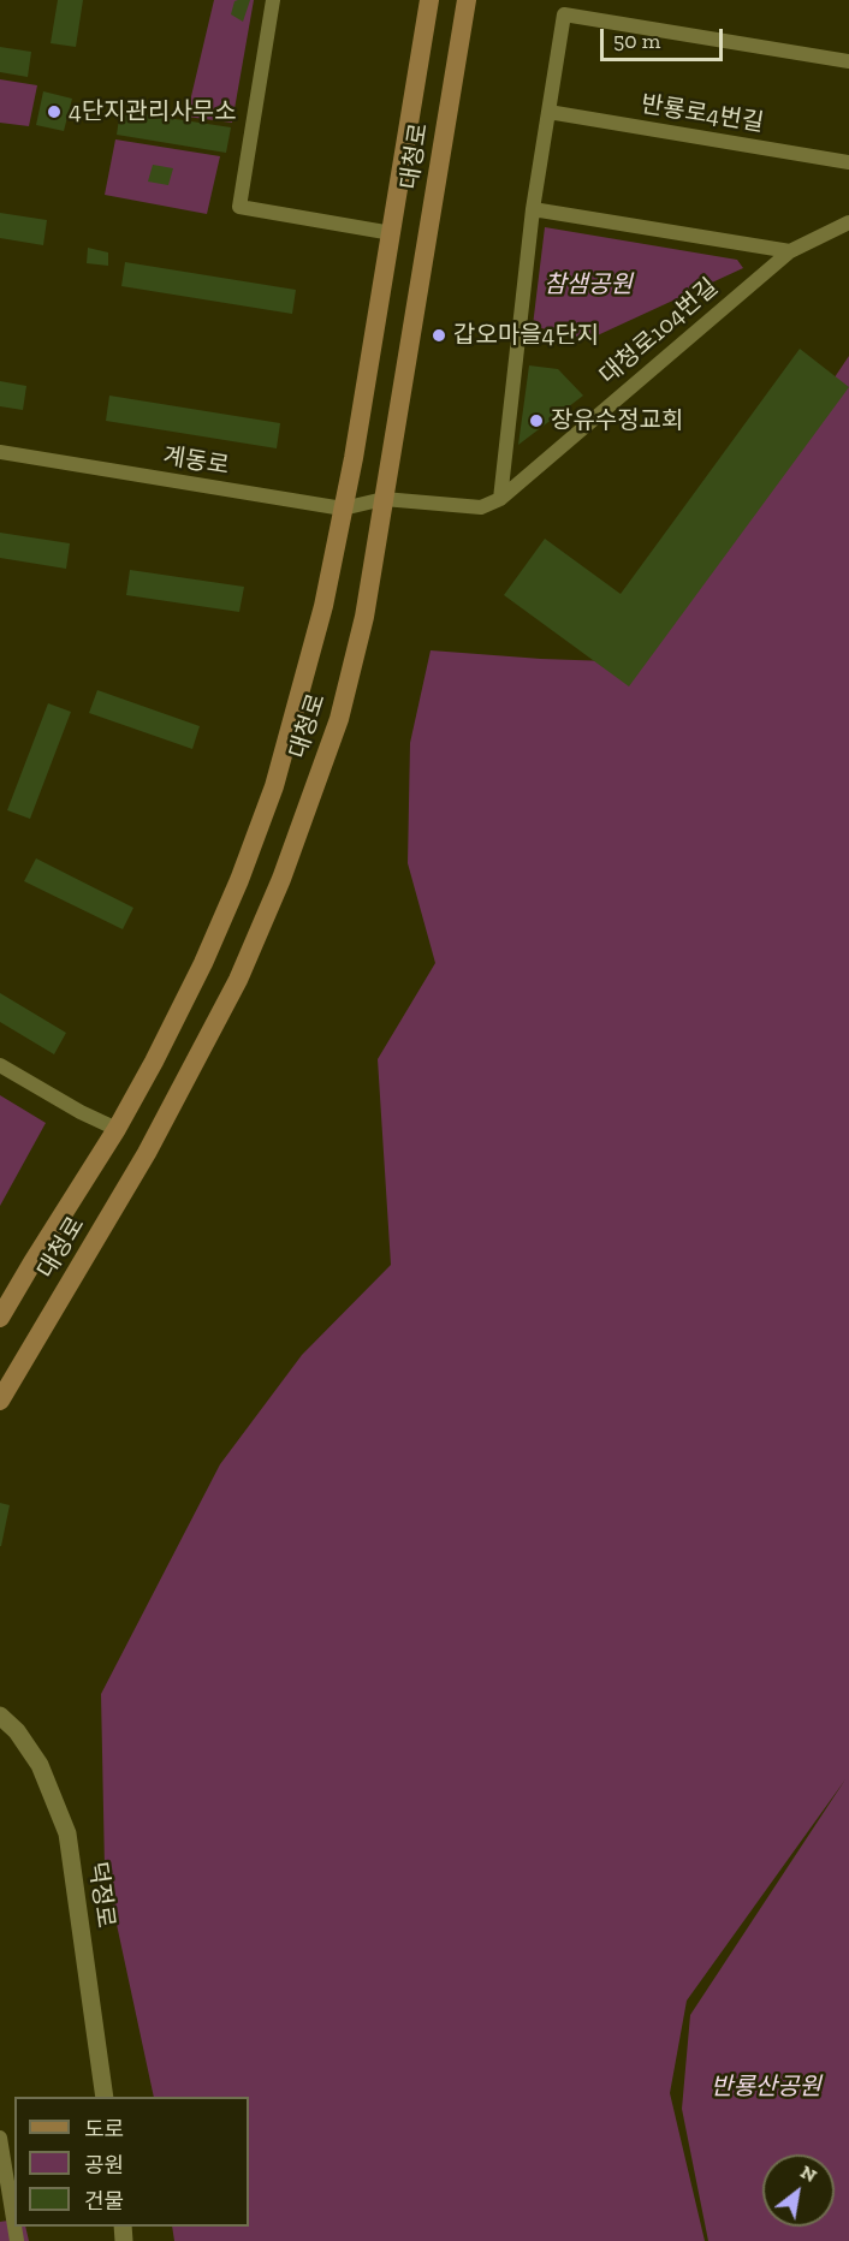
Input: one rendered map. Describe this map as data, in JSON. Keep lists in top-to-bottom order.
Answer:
{
  "streets": {
    "main road": ["대청로"],
    "street": [
      "반룡로4번길",
      "대청로104번길",
      "계동로",
      "덕정로"
    ]
  },
  "crossings": [
    ["대청로", "대청로104번길"],
    ["대청로", "계동로"],
    ["대청로104번길", "계동로"]
  ],
  "parks": ["참샘공원", "반룡산공원"],
  "places": ["4단지관리사무소", "갑오마을4단지", "장유수정교회"],
  "legend": ["도로", "공원", "건물"],
  "scale_bar": "50 m",
  "north": "top right"
}
